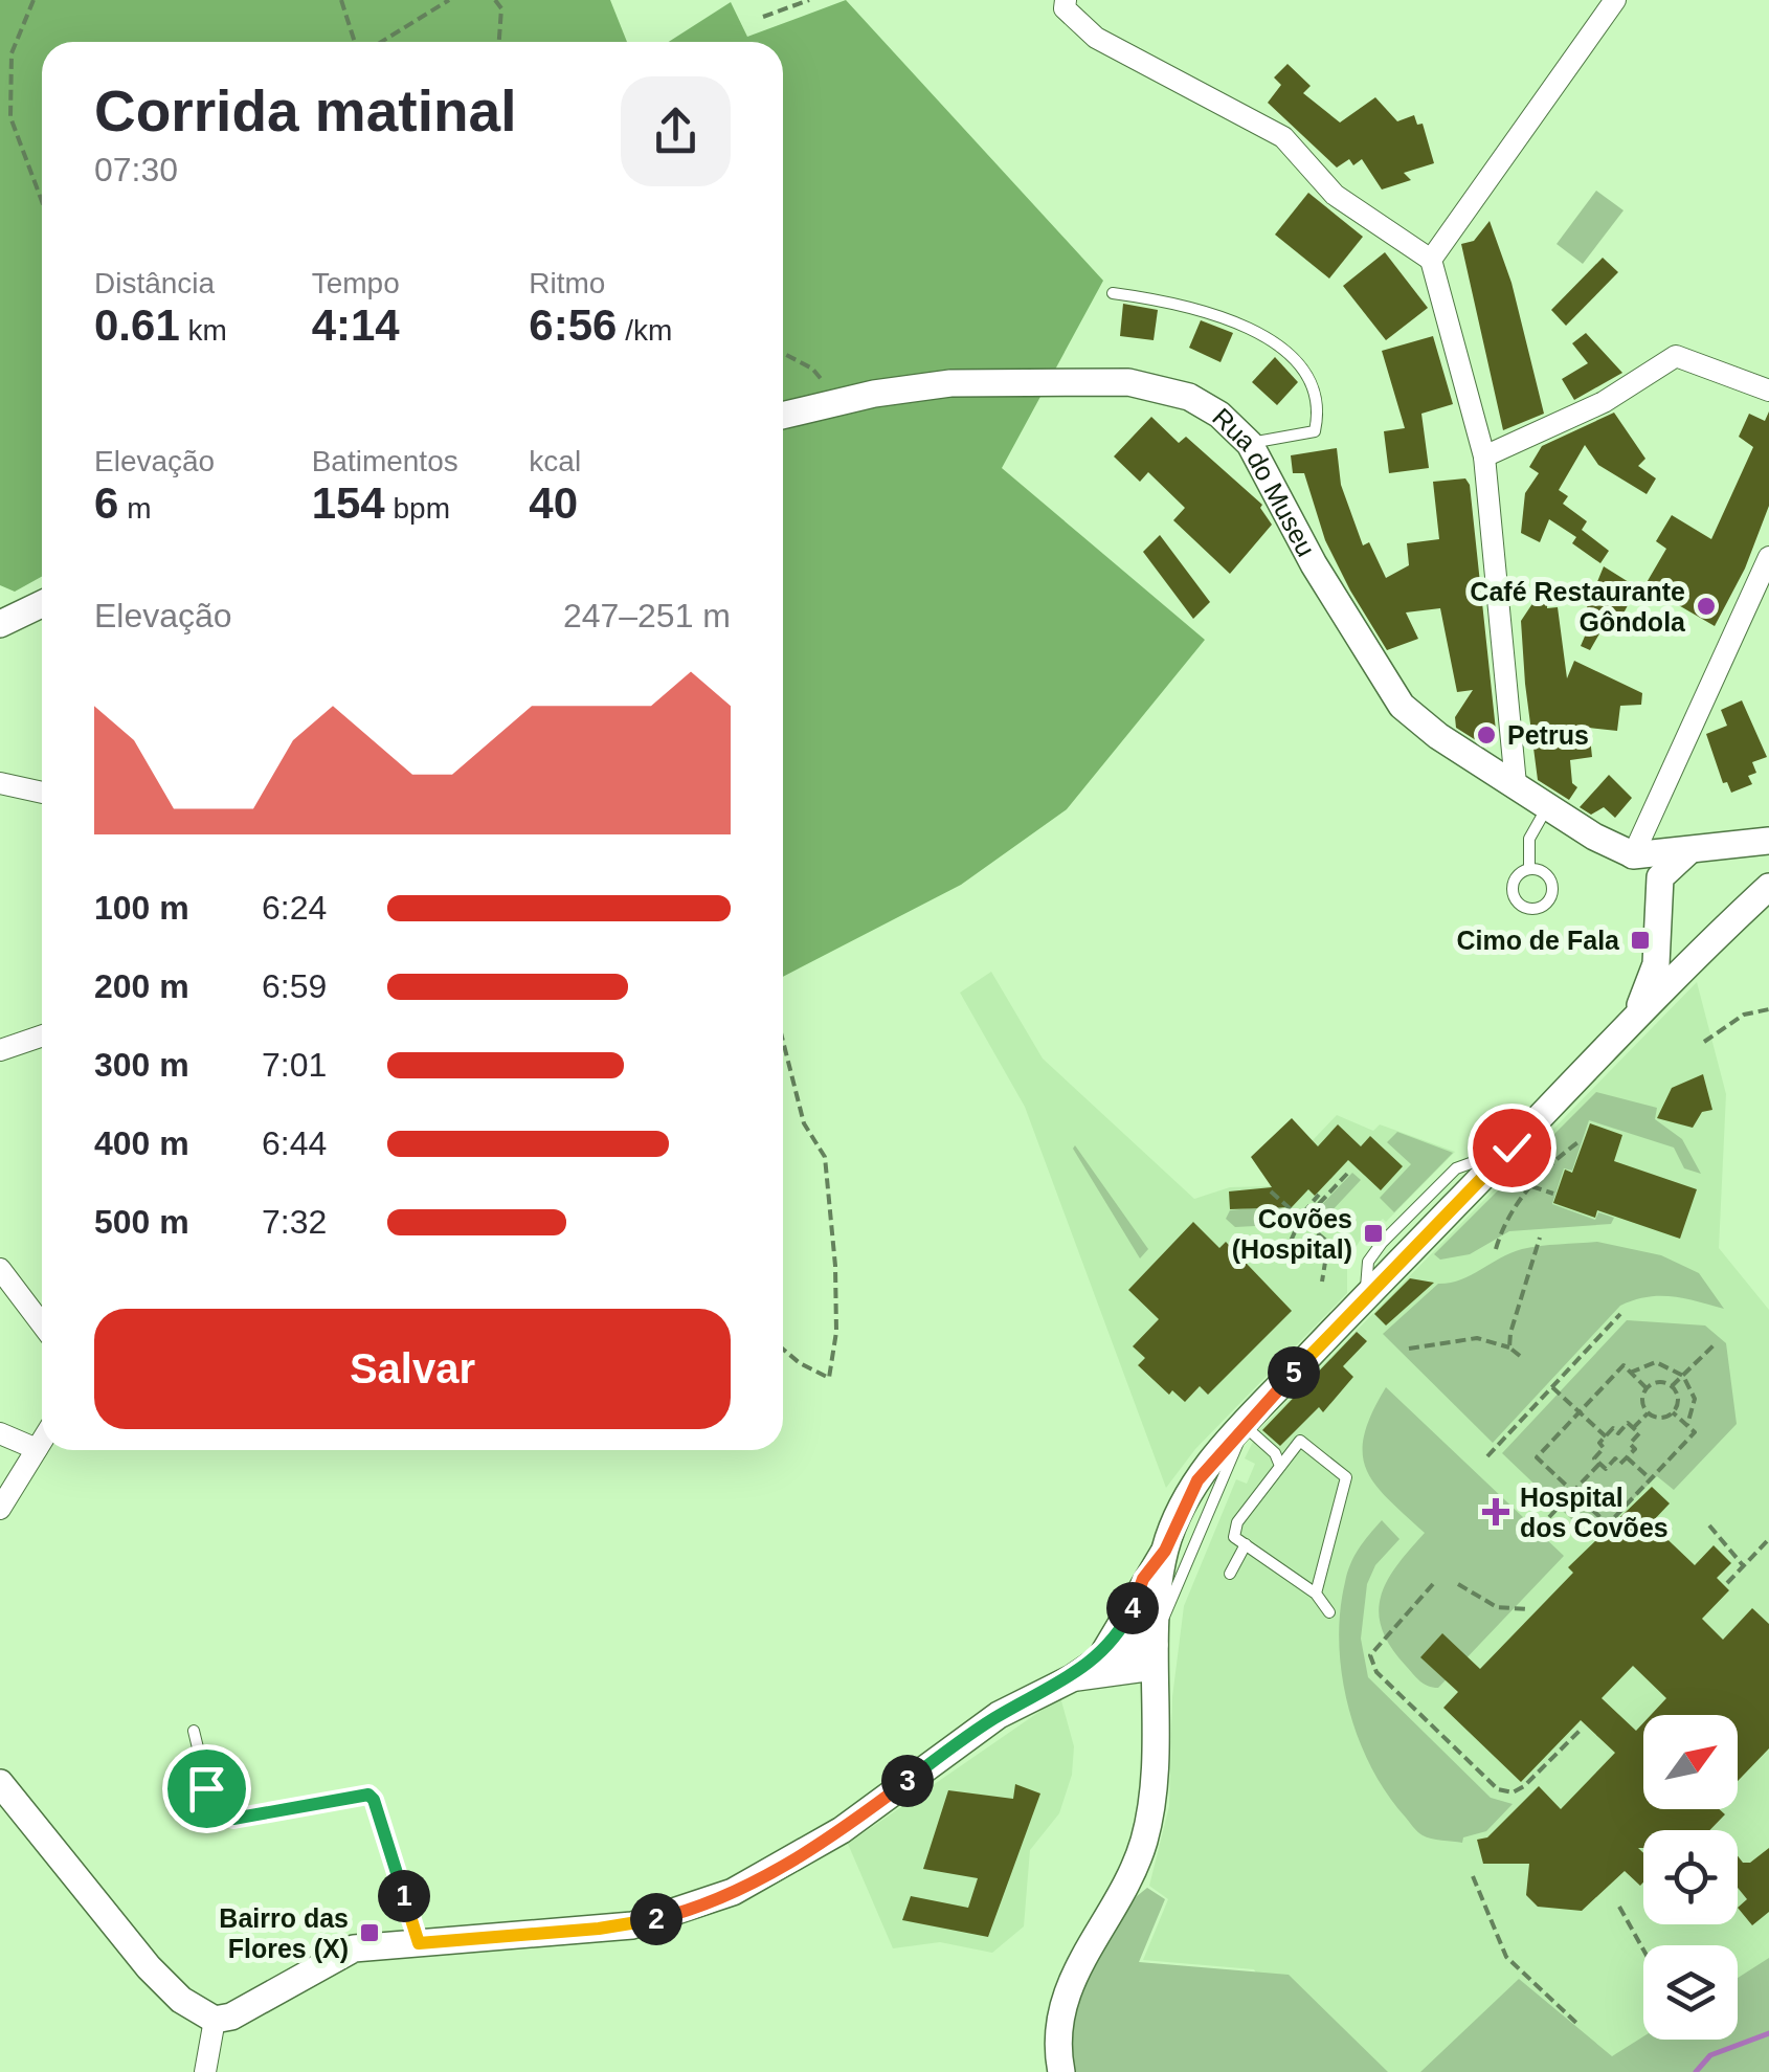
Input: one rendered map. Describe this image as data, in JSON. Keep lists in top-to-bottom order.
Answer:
{
  "streets": {
    "street": ["Rua do Museu"]
  },
  "places": {
    "other": ["Café Restaurante Gôndola", "Petrus"],
    "transit": ["Cimo de Fala", "Covões (Hospital)", "Bairro das Flores (X)"],
    "health": ["Hospital dos Covões"]
  },
  "north": "top right",
  "page": {
    "heading": ["Corrida matinal", "07:30"],
    "stats": [
      ["Distância", "0.61 km"],
      ["Tempo", "4:14"],
      ["Ritmo", "6:56 /km"],
      ["Elevação", "6 m"],
      ["Batimentos", "154 bpm"],
      ["kcal", "40"]
    ],
    "chart": ["Elevação", "247–251 m"],
    "list": [
      {
        "name": "100 m",
        "note": "6:24"
      },
      {
        "name": "200 m",
        "note": "6:59"
      },
      {
        "name": "300 m",
        "note": "7:01"
      },
      {
        "name": "400 m",
        "note": "6:44"
      },
      {
        "name": "500 m",
        "note": "7:32"
      }
    ],
    "buttons": "Salvar",
    "pins": [
      "5",
      "4",
      "3",
      "1",
      "2"
    ]
  }
}
